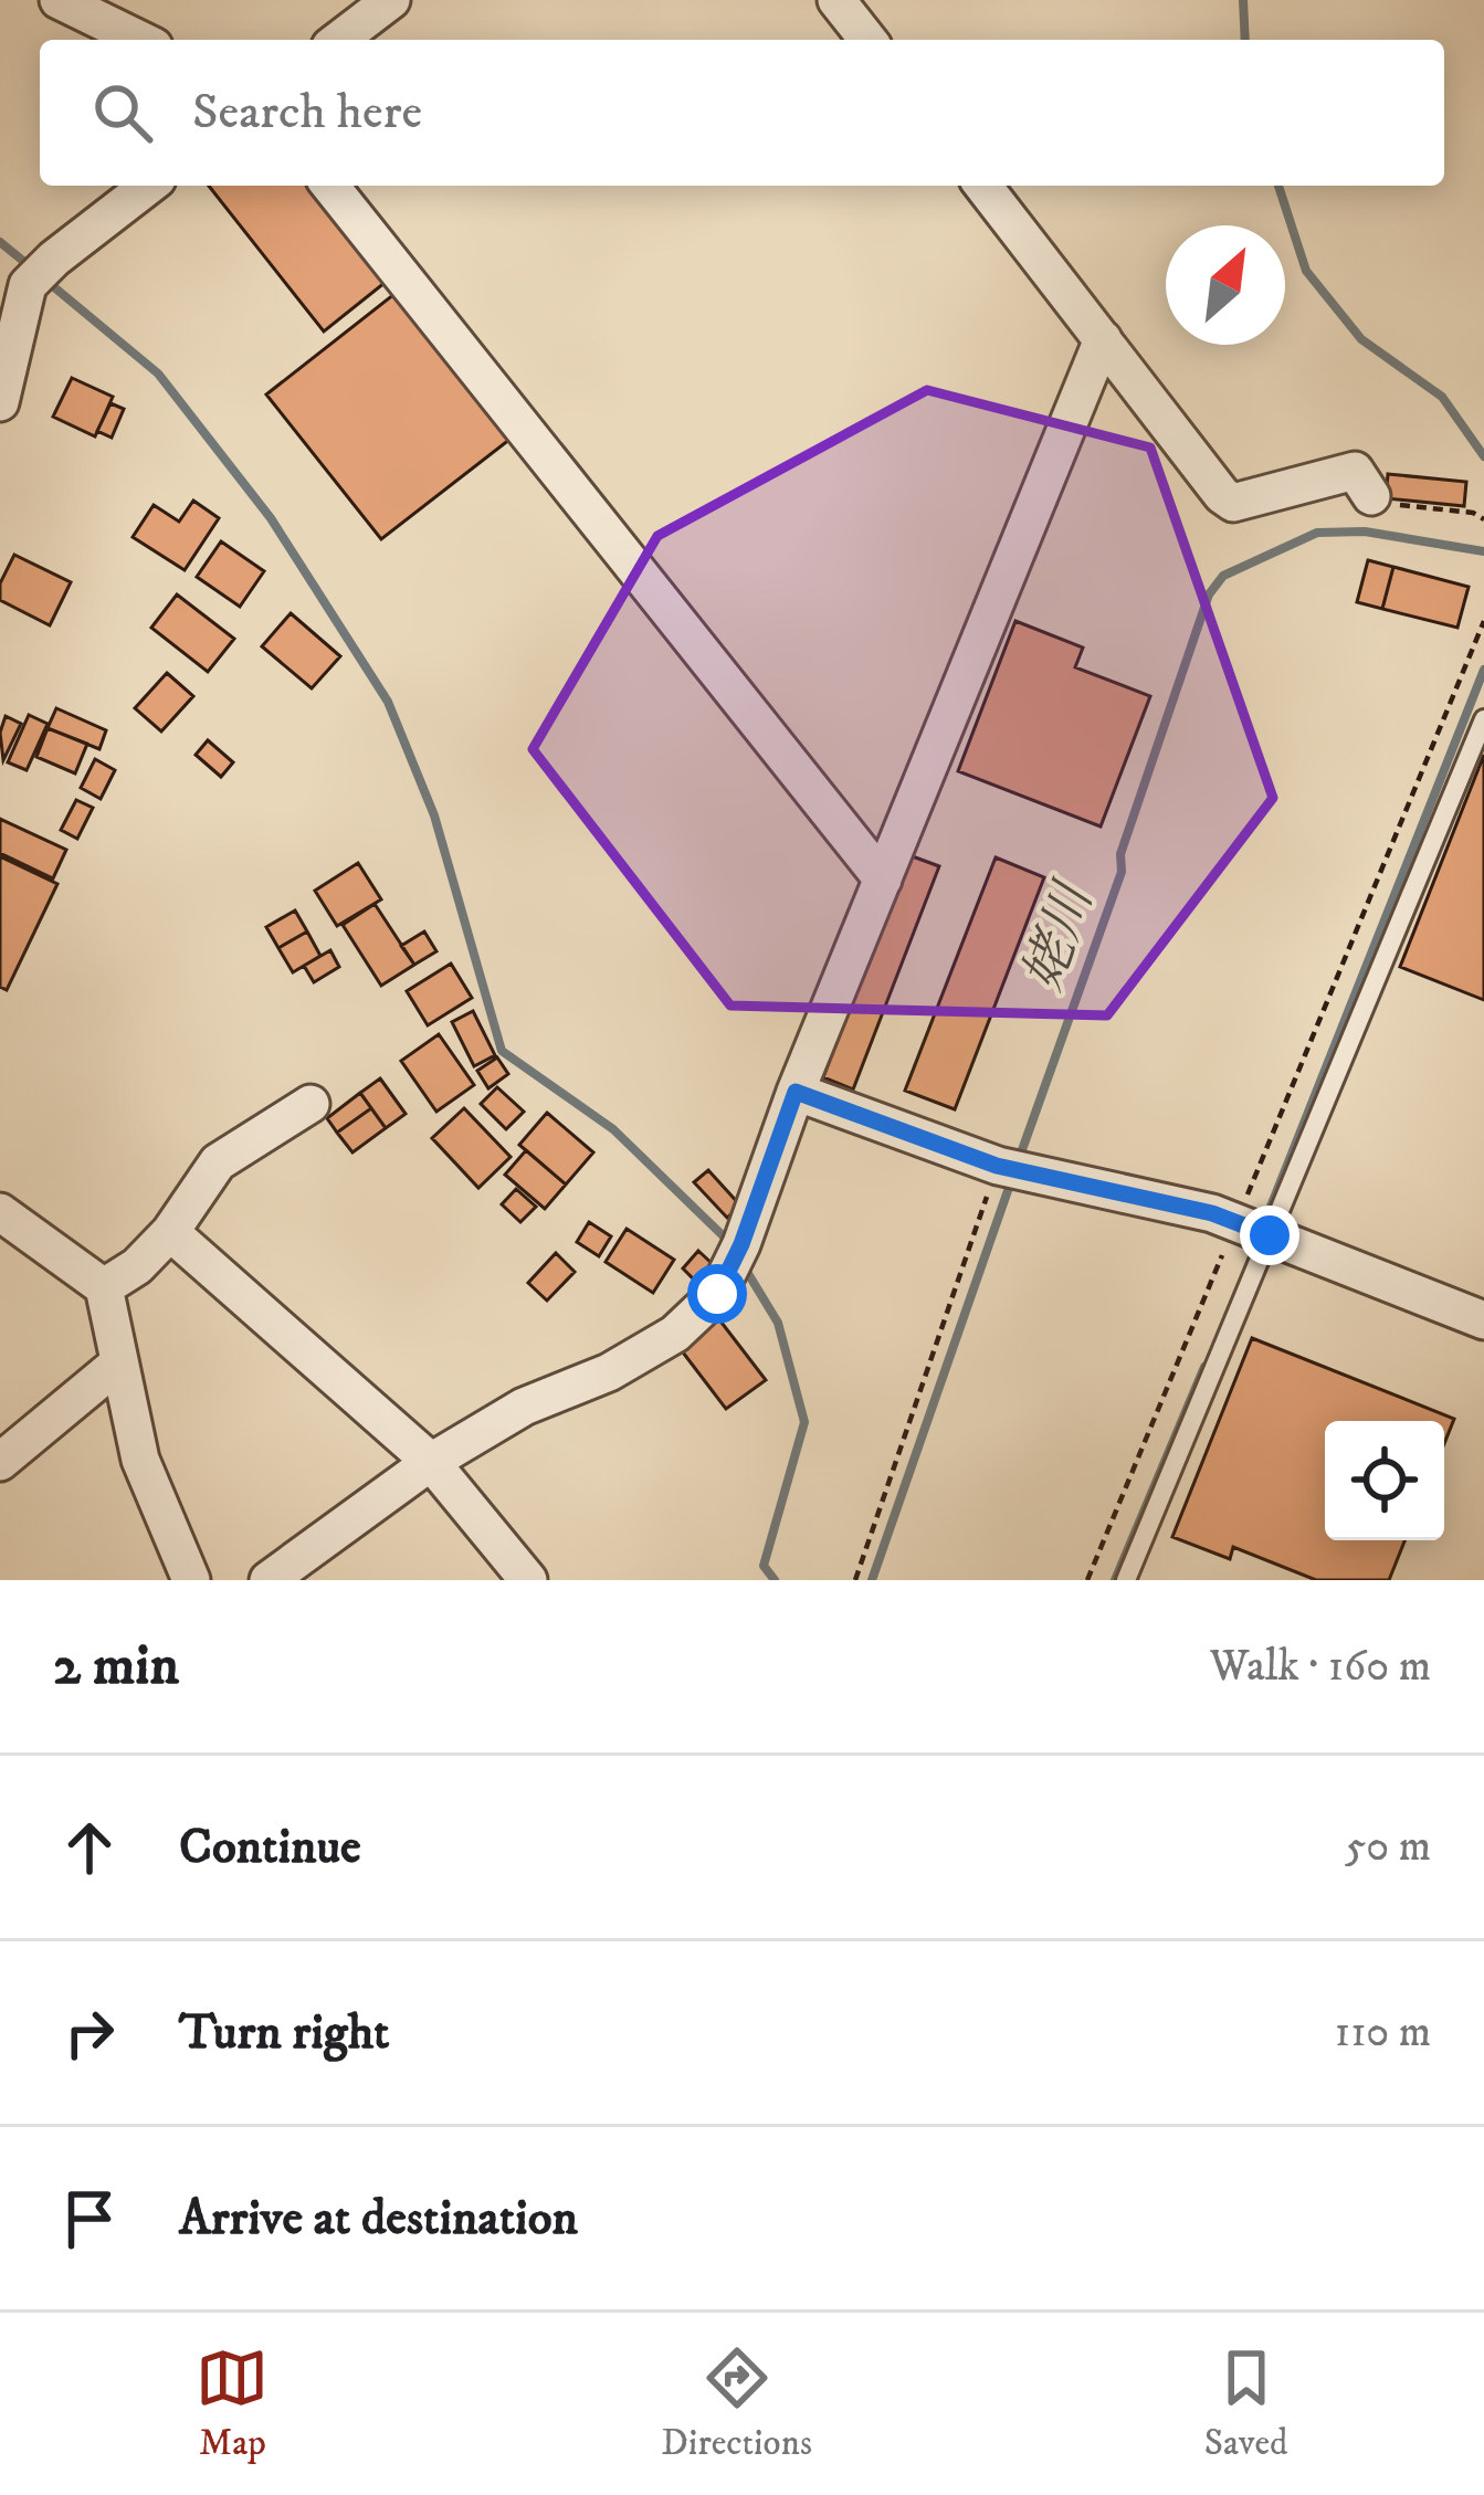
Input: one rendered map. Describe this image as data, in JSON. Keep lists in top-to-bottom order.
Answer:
{
  "water": ["姥川"],
  "north": "top right",
  "page": {
    "search": "Search here",
    "heading": ["2 min", "Walk · 160 m"],
    "list": [
      ["Continue", "50 m"],
      ["Turn right", "110 m"],
      "Arrive at destination"
    ],
    "nav": ["Map", "Directions", "Saved"]
  }
}
